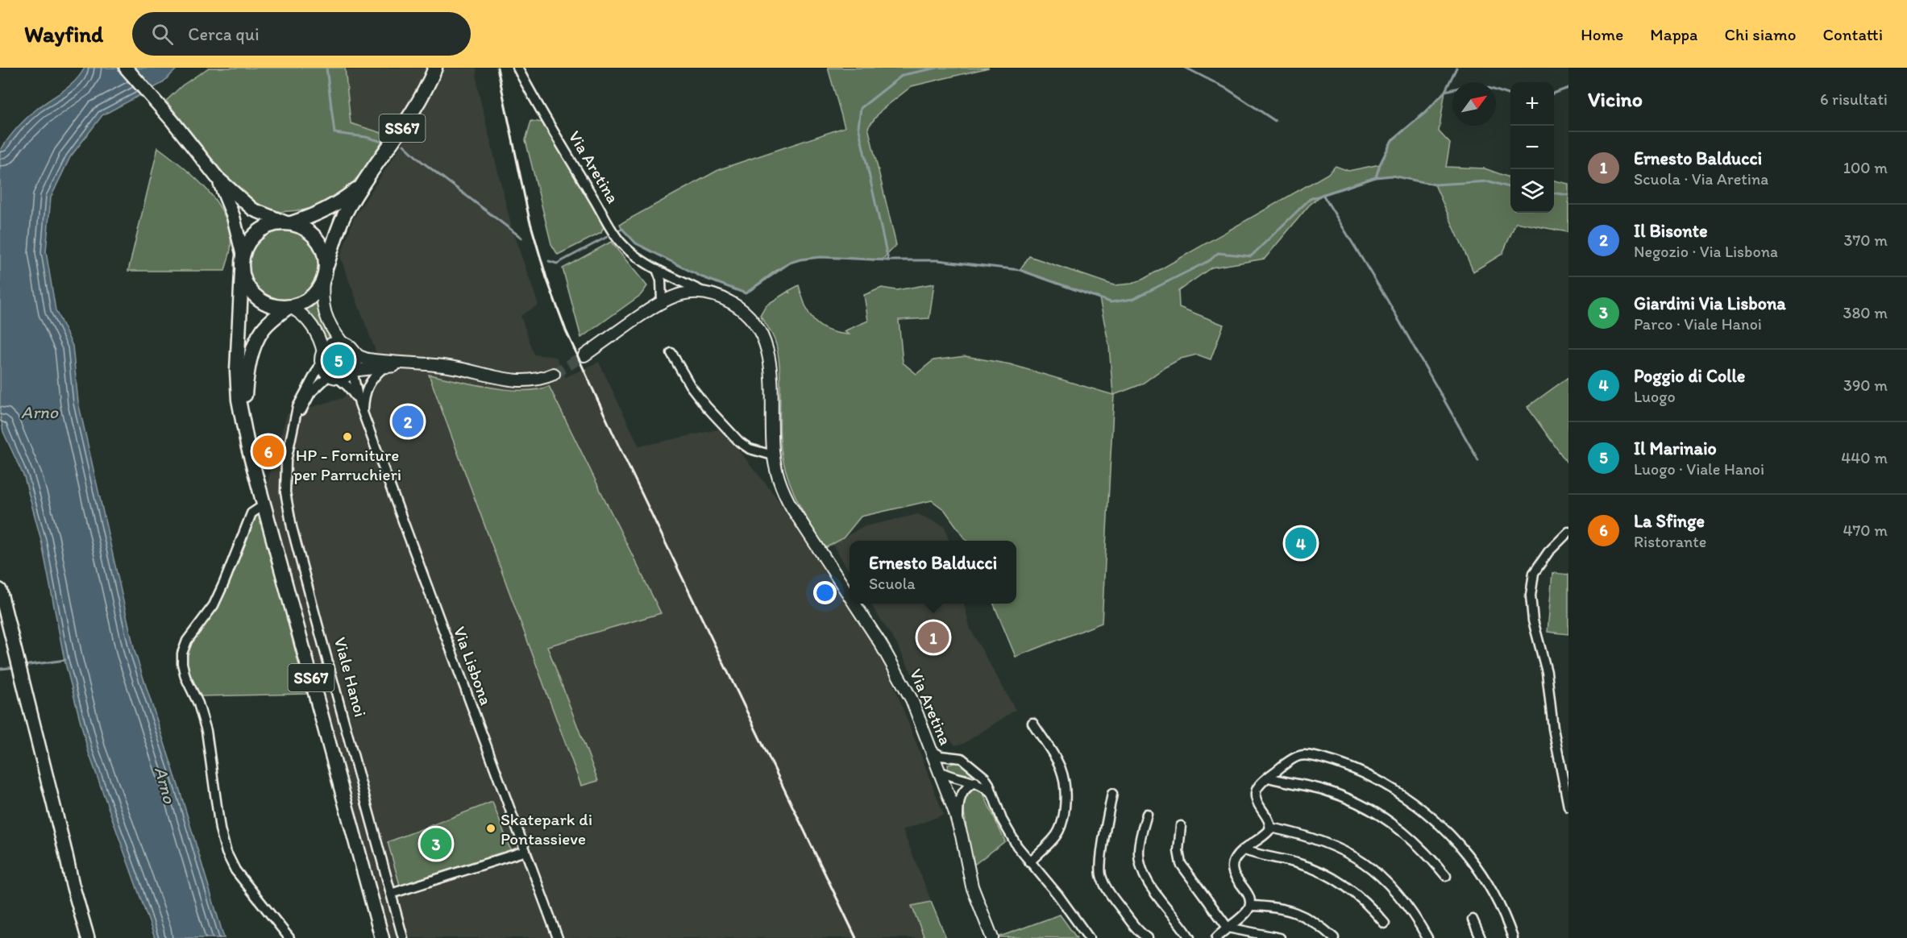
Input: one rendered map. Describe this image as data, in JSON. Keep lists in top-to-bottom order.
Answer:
{
  "streets": {
    "main road": ["SS67"],
    "street": ["Via Aretina", "Via Lisbona", "Viale Hanoi"]
  },
  "crossings": [
    ["Via Lisbona", "Viale Hanoi"]
  ],
  "water": ["Arno"],
  "places": ["HP - Forniture per Parruchieri", "Skatepark di Pontassieve"],
  "north": "top right",
  "page": {
    "header": "Wayfind",
    "search": "Cerca qui",
    "nav": [
      "Home",
      "Mappa",
      "Chi siamo",
      "Contatti"
    ],
    "heading": ["Vicino", "6 risultati"],
    "map_buttons": ["+", "−"],
    "list": [
      {
        "mark": "1",
        "name": "Ernesto Balducci",
        "note": "Scuola · Via Aretina",
        "value": "100 m"
      },
      {
        "mark": "2",
        "name": "Il Bisonte",
        "note": "Negozio · Via Lisbona",
        "value": "370 m"
      },
      {
        "mark": "3",
        "name": "Giardini Via Lisbona",
        "note": "Parco · Viale Hanoi",
        "value": "380 m"
      },
      {
        "mark": "4",
        "name": "Poggio di Colle",
        "note": "Luogo",
        "value": "390 m"
      },
      {
        "mark": "5",
        "name": "Il Marinaio",
        "note": "Luogo · Viale Hanoi",
        "value": "440 m"
      },
      {
        "mark": "6",
        "name": "La Sfinge",
        "note": "Ristorante",
        "value": "470 m"
      }
    ],
    "pins": [
      "5",
      "2",
      "6",
      "4",
      "1",
      "3"
    ],
    "popup": ["Ernesto Balducci", "Scuola"]
  }
}
